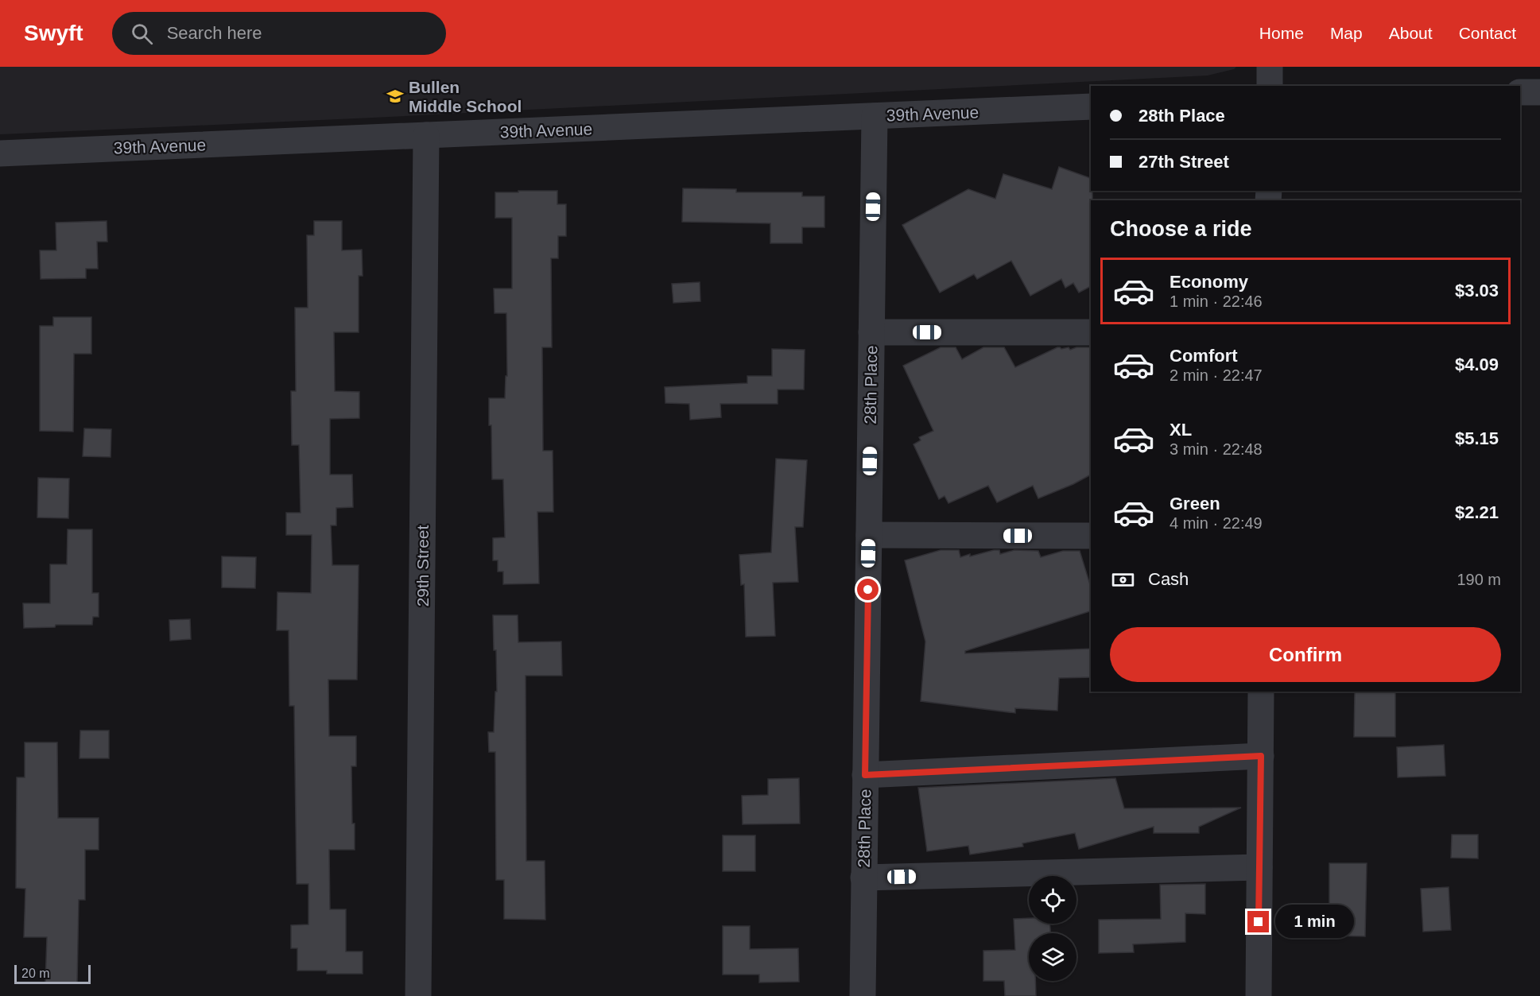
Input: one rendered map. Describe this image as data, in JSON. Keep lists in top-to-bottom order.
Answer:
{
  "streets": {
    "street": ["39th Avenue", "28th Place", "29th Street"]
  },
  "crossings": [
    ["39th Avenue", "28th Place"],
    ["39th Avenue", "29th Street"]
  ],
  "places": {
    "school or university": ["Bullen Middle School"]
  },
  "scale_bar": "20 m",
  "page": {
    "header": "Swyft",
    "search": "Search here",
    "nav": [
      "Home",
      "Map",
      "About",
      "Contact"
    ],
    "banner": ["28th Place", "27th Street"],
    "heading": "Choose a ride",
    "list": [
      {
        "name": "Economy",
        "note": "1 min · 22:46",
        "value": "$3.03"
      },
      {
        "name": "Comfort",
        "note": "2 min · 22:47",
        "value": "$4.09"
      },
      {
        "name": "XL",
        "note": "3 min · 22:48",
        "value": "$5.15"
      },
      {
        "name": "Green",
        "note": "4 min · 22:49",
        "value": "$2.21"
      }
    ],
    "pay": ["Cash", "190 m"],
    "buttons": "Confirm",
    "bubble": "1 min",
    "scale": "20 m"
  }
}
